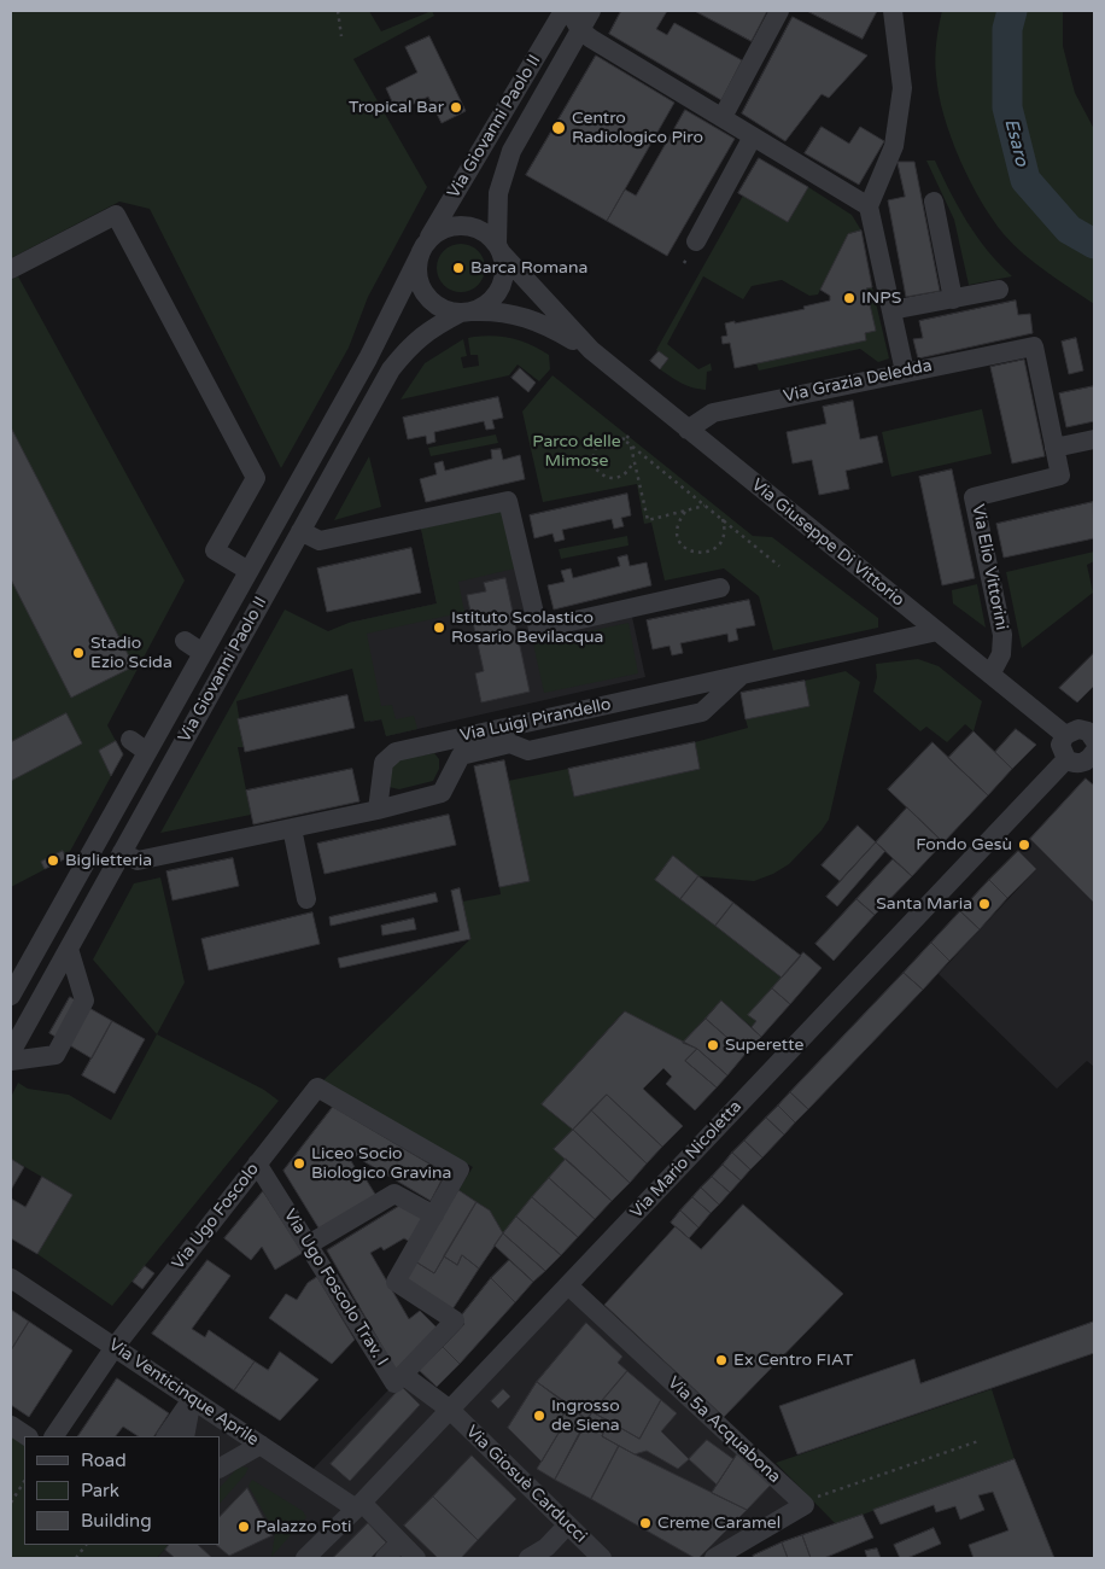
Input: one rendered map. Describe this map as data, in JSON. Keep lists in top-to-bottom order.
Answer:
{
  "streets": {
    "street": [
      "Via Giovanni Paolo II",
      "Via Grazia Deledda",
      "Via Giuseppe Di Vittorio",
      "Via Elio Vittorini",
      "Via Luigi Pirandello",
      "Via Mario Nicoletta",
      "Via Ugo Foscolo",
      "Via Ugo Foscolo Trav. I",
      "Via Venticinque Aprile",
      "Via 5a Acquabona",
      "Via Giosuè Carducci"
    ]
  },
  "crossings": [
    ["Via Giovanni Paolo II", "Via Luigi Pirandello"],
    ["Via Grazia Deledda", "Via Giuseppe Di Vittorio"],
    ["Via Grazia Deledda", "Via Elio Vittorini"],
    ["Via Giuseppe Di Vittorio", "Via Elio Vittorini"],
    ["Via Giuseppe Di Vittorio", "Via Luigi Pirandello"],
    ["Via Giuseppe Di Vittorio", "Via Mario Nicoletta"],
    ["Via Mario Nicoletta", "Via Ugo Foscolo Trav. I"],
    ["Via Mario Nicoletta", "Via Venticinque Aprile"],
    ["Via Mario Nicoletta", "Via 5a Acquabona"],
    ["Via Mario Nicoletta", "Via Giosuè Carducci"],
    ["Via Ugo Foscolo", "Via Ugo Foscolo Trav. I"],
    ["Via Ugo Foscolo", "Via Venticinque Aprile"],
    ["Via Ugo Foscolo Trav. I", "Via Giosuè Carducci"]
  ],
  "water": ["Esaro"],
  "parks": ["Parco delle Mimose"],
  "places": [
    "Tropical Bar",
    "Centro Radiologico Piro",
    "Barca Romana",
    "INPS",
    "Istituto Scolastico Rosario Bevilacqua",
    "Stadio Ezio Scida",
    "Fondo Gesù",
    "Biglietteria",
    "Santa Maria",
    "Superette",
    "Liceo Socio Biologico Gravina",
    "Ex Centro FIAT",
    "Ingrosso de Siena",
    "Creme Caramel",
    "Palazzo Foti"
  ],
  "legend": ["Road", "Park", "Building"]
}
